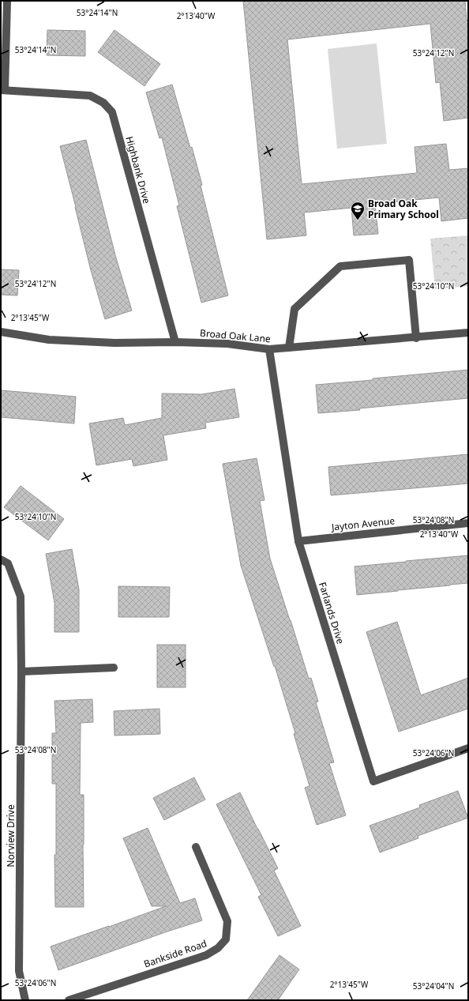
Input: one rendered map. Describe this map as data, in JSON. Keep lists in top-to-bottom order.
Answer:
{
  "streets": {
    "street": [
      "Highbank Drive",
      "Broad Oak Lane",
      "Jayton Avenue",
      "Farlands Drive",
      "Norview Drive",
      "Bankside Road"
    ]
  },
  "crossings": [
    ["Highbank Drive", "Broad Oak Lane"],
    ["Broad Oak Lane", "Farlands Drive"],
    ["Jayton Avenue", "Farlands Drive"]
  ],
  "places": {
    "school or university": ["Broad Oak Primary School"]
  },
  "coordinates": [
    "53°24'14\"N",
    "2°13'40\"W",
    "53°24'12\"N",
    "53°24'10\"N",
    "2°13'45\"W",
    "53°24'08\"N",
    "53°24'06\"N",
    "53°24'04\"N"
  ]
}
